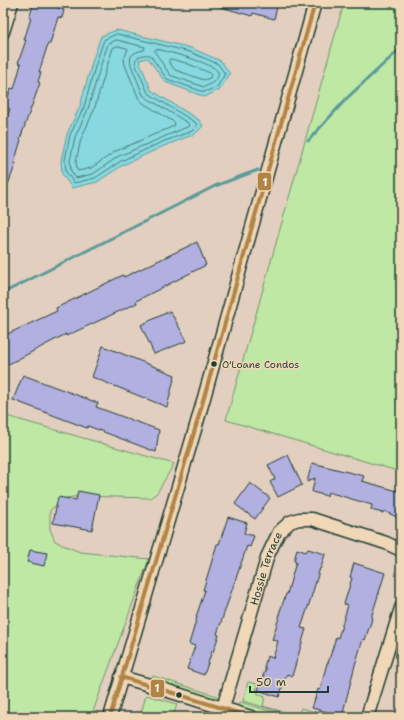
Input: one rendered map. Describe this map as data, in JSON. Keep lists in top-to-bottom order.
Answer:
{
  "streets": {
    "street": ["Hossie Terrace"]
  },
  "places": ["O'Loane Condos"],
  "lines": ["transit line 1"],
  "scale_bar": "50 m"
}
